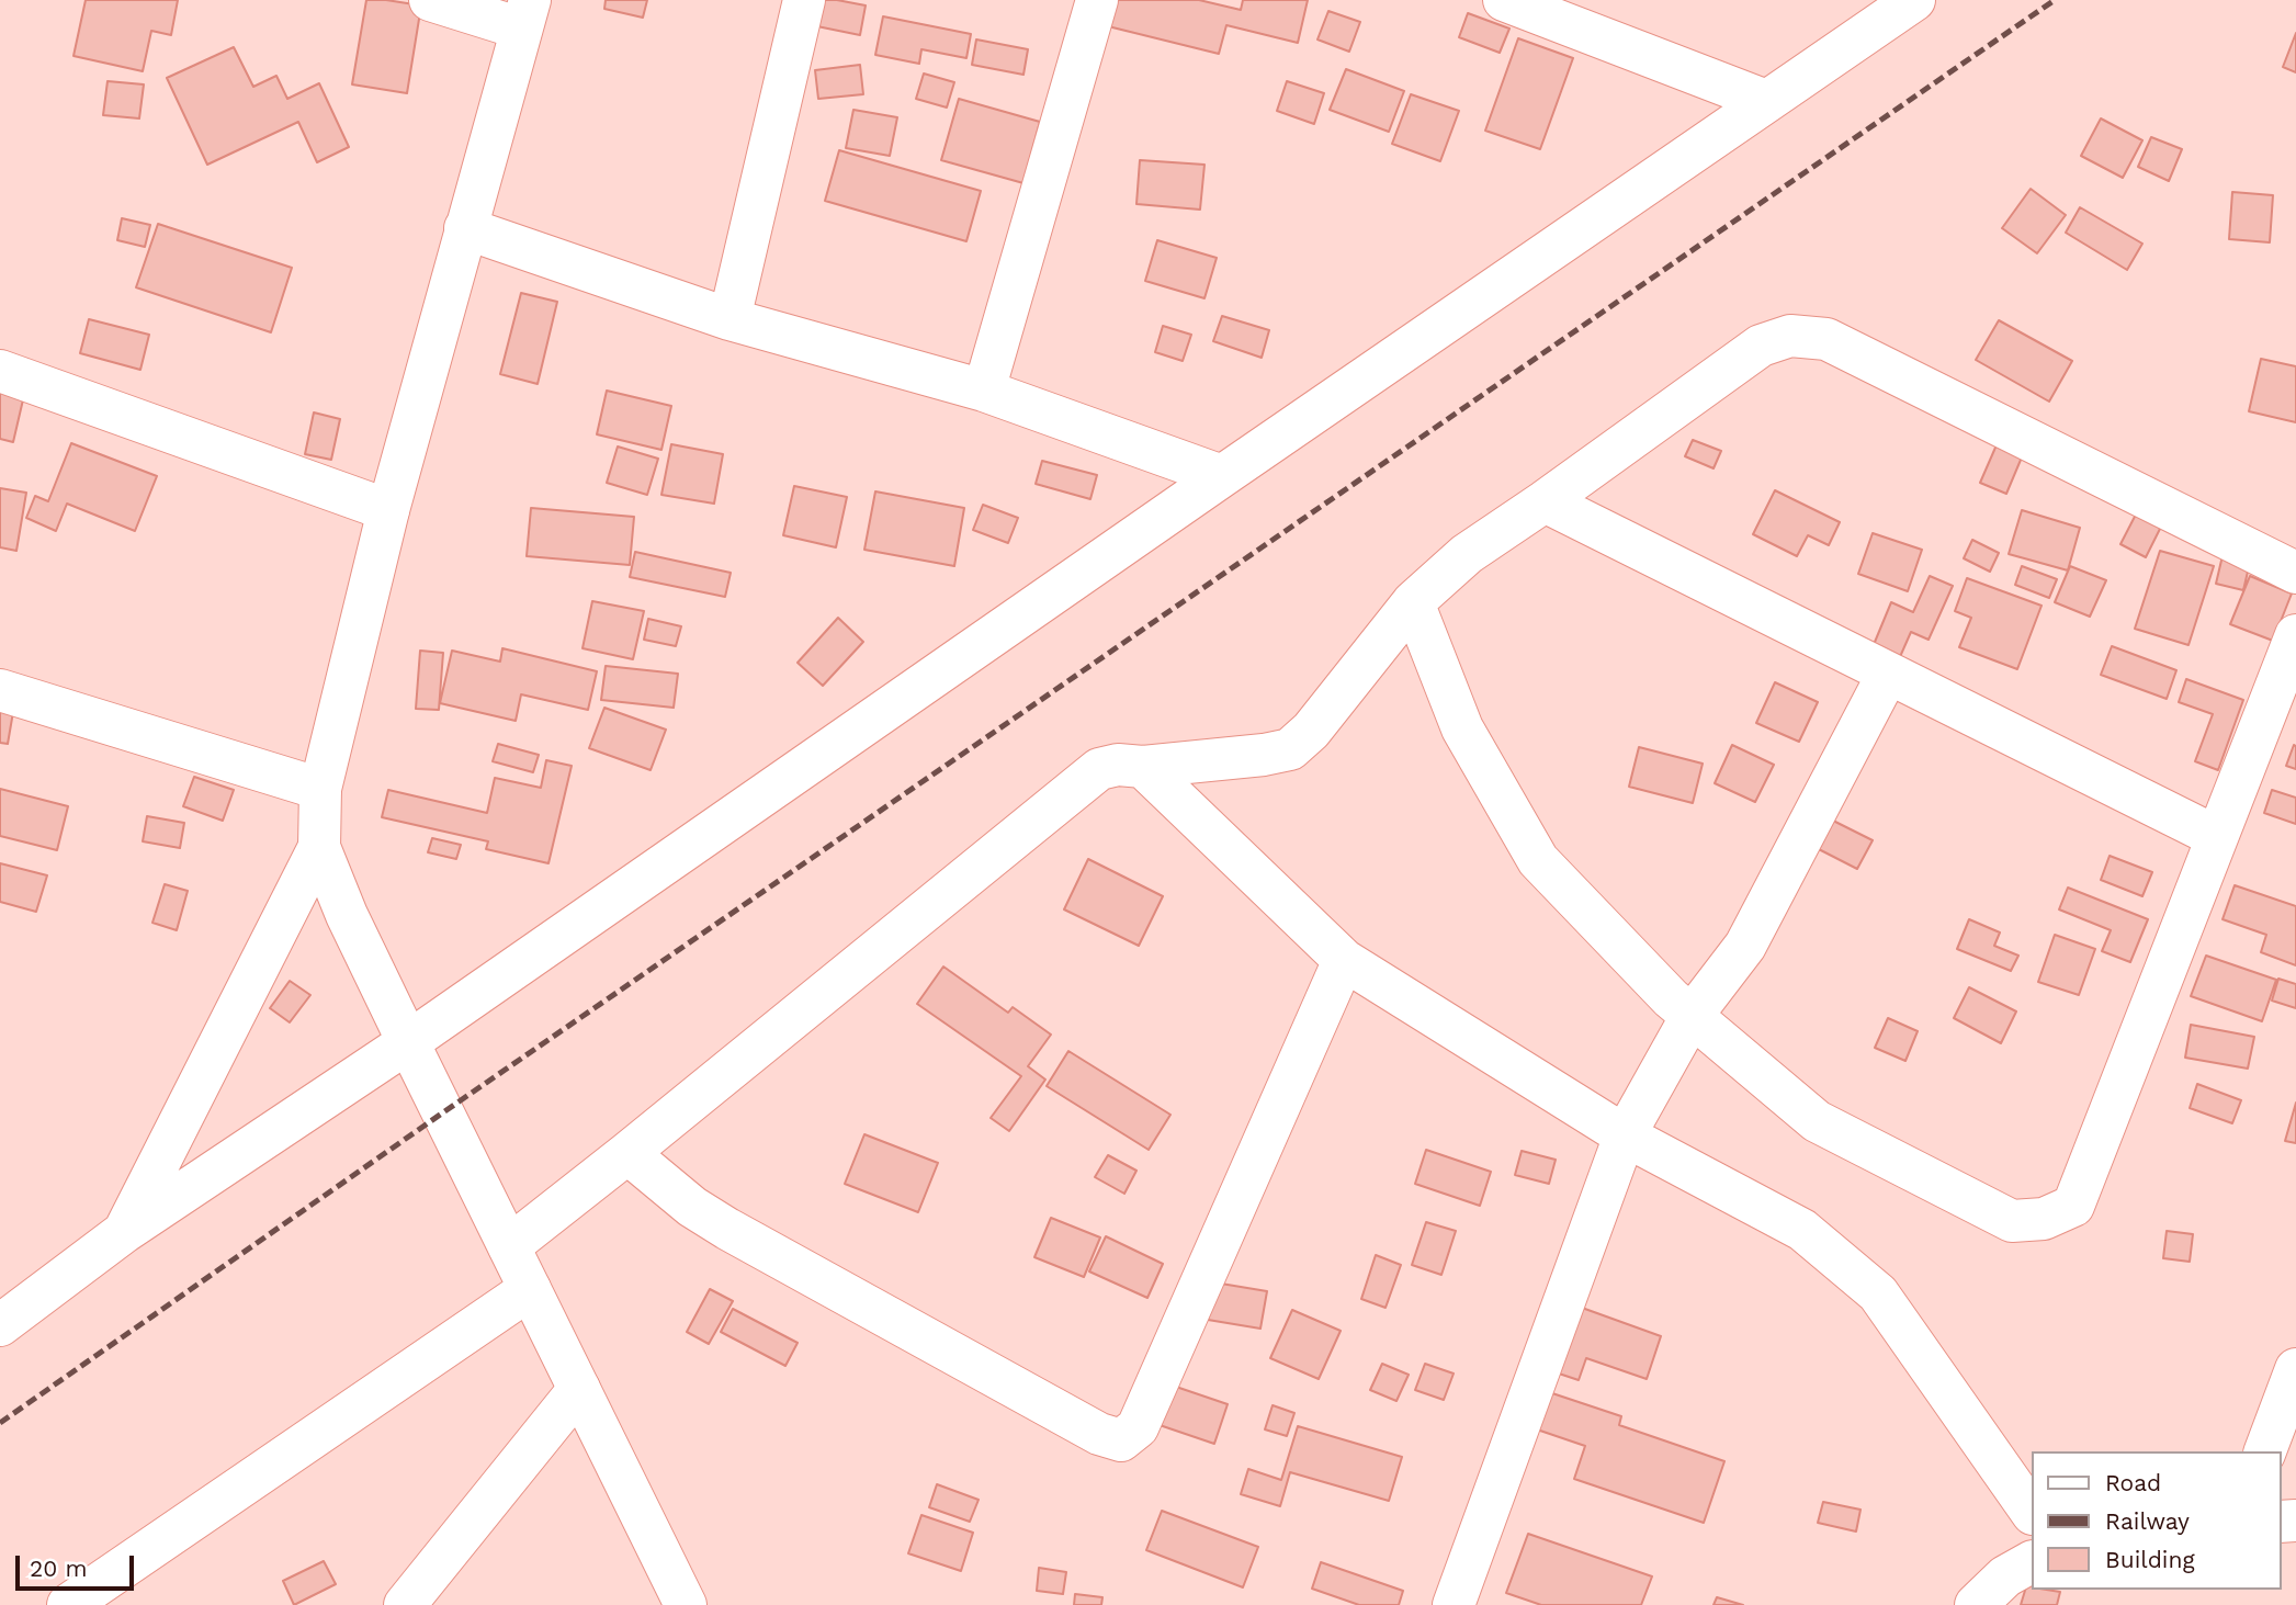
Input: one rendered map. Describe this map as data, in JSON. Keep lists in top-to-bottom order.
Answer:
{
  "legend": ["Road", "Railway", "Building"],
  "scale_bar": "20 m"
}
